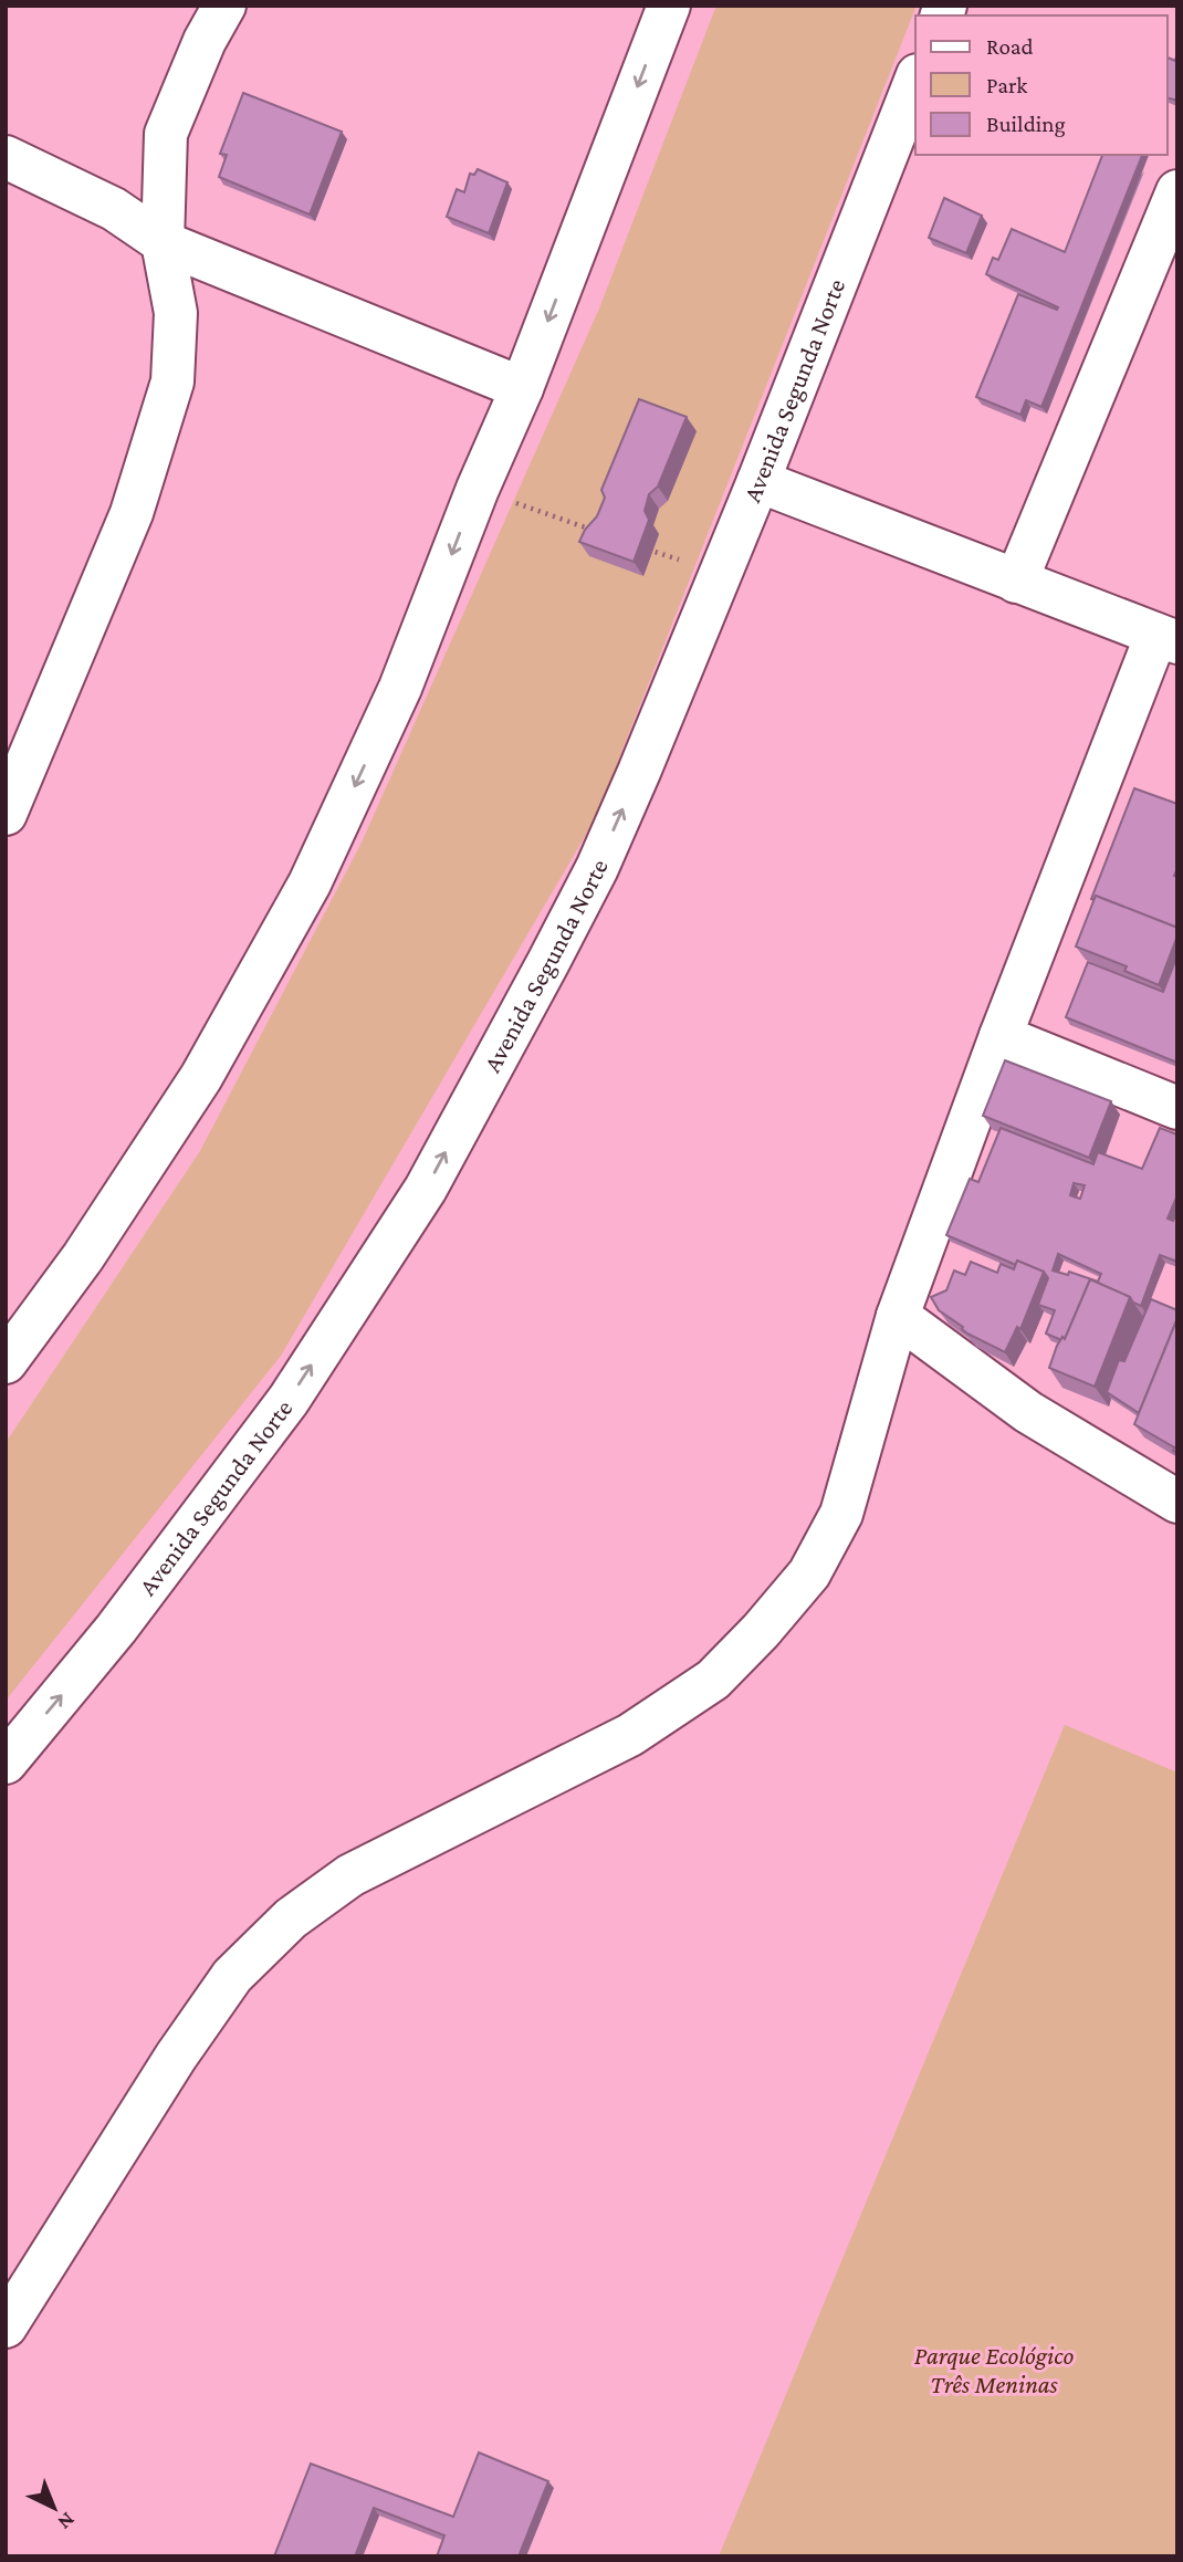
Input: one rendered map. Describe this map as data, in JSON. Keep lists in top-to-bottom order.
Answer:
{
  "streets": {
    "street": ["Avenida Segunda Norte"]
  },
  "parks": ["Parque Ecológico Três Meninas"],
  "legend": ["Road", "Park", "Building"],
  "north": "bottom right"
}
